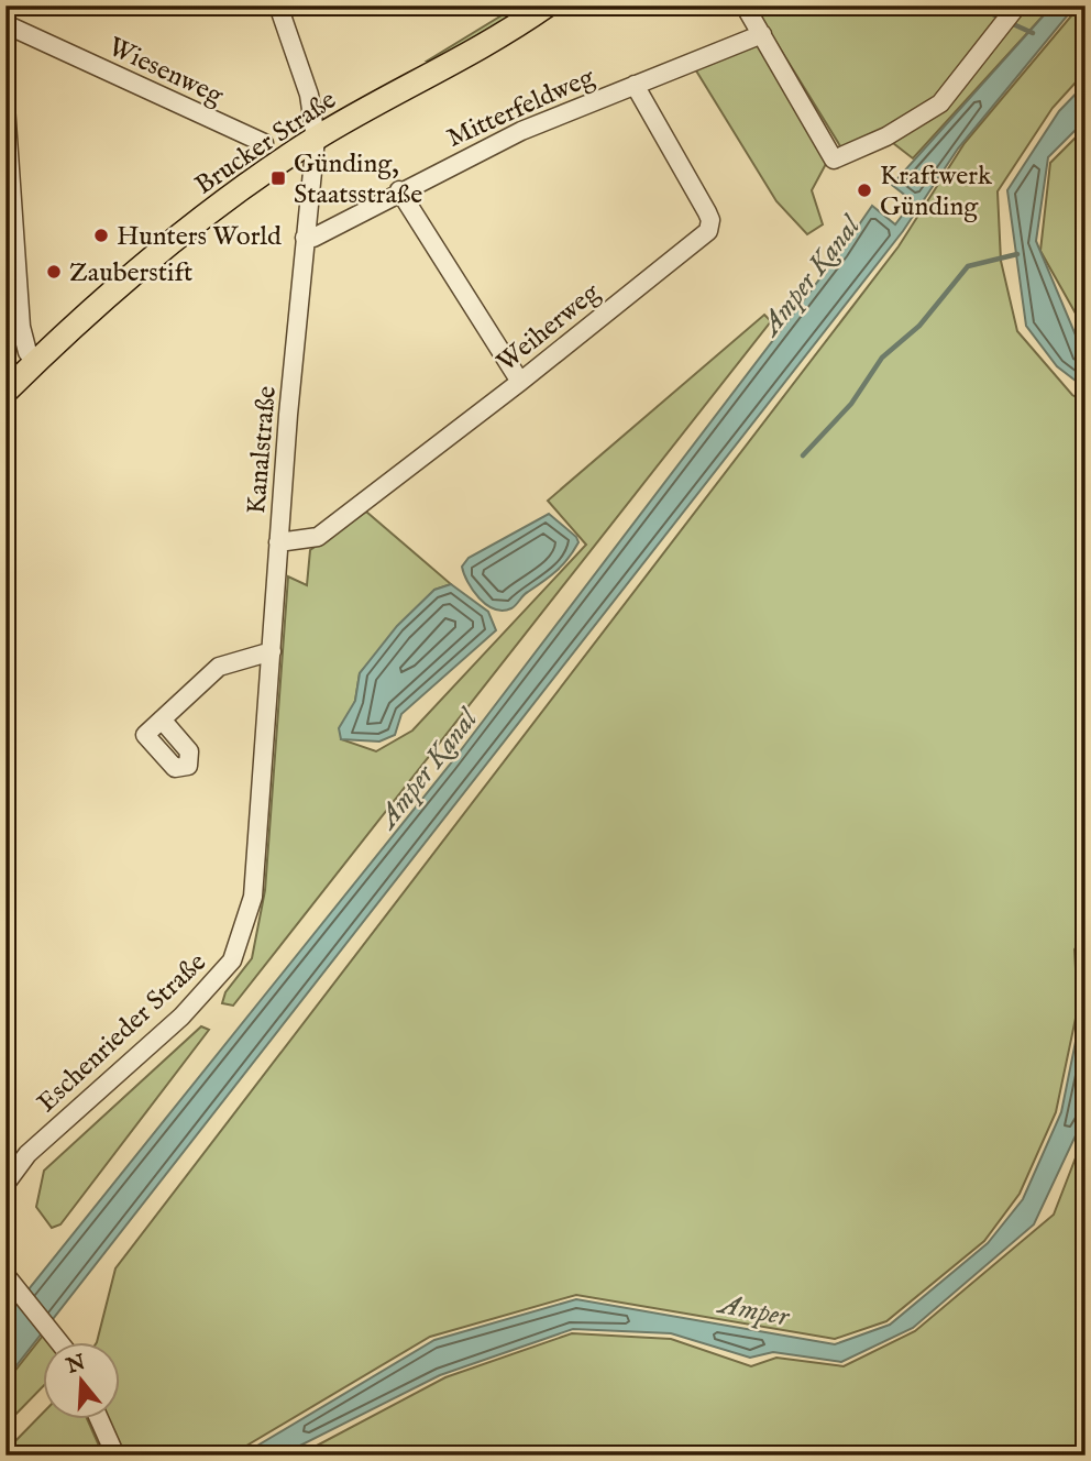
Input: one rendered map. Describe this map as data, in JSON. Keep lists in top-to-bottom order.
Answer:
{
  "streets": {
    "main road": ["Brucker Straße"],
    "street": [
      "Wiesenweg",
      "Mitterfeldweg",
      "Weiherweg",
      "Kanalstraße",
      "Eschenrieder Straße"
    ]
  },
  "crossings": [
    ["Mitterfeldweg", "Weiherweg"],
    ["Mitterfeldweg", "Kanalstraße"],
    ["Brucker Straße", "Kanalstraße"],
    ["Weiherweg", "Kanalstraße"],
    ["Kanalstraße", "Eschenrieder Straße"]
  ],
  "water": ["Amper Kanal", "Amper"],
  "places": {
    "transit": ["Günding, Staatsstraße"],
    "other": ["Kraftwerk Günding", "Hunters World", "Zauberstift"]
  },
  "north": "top"
}
